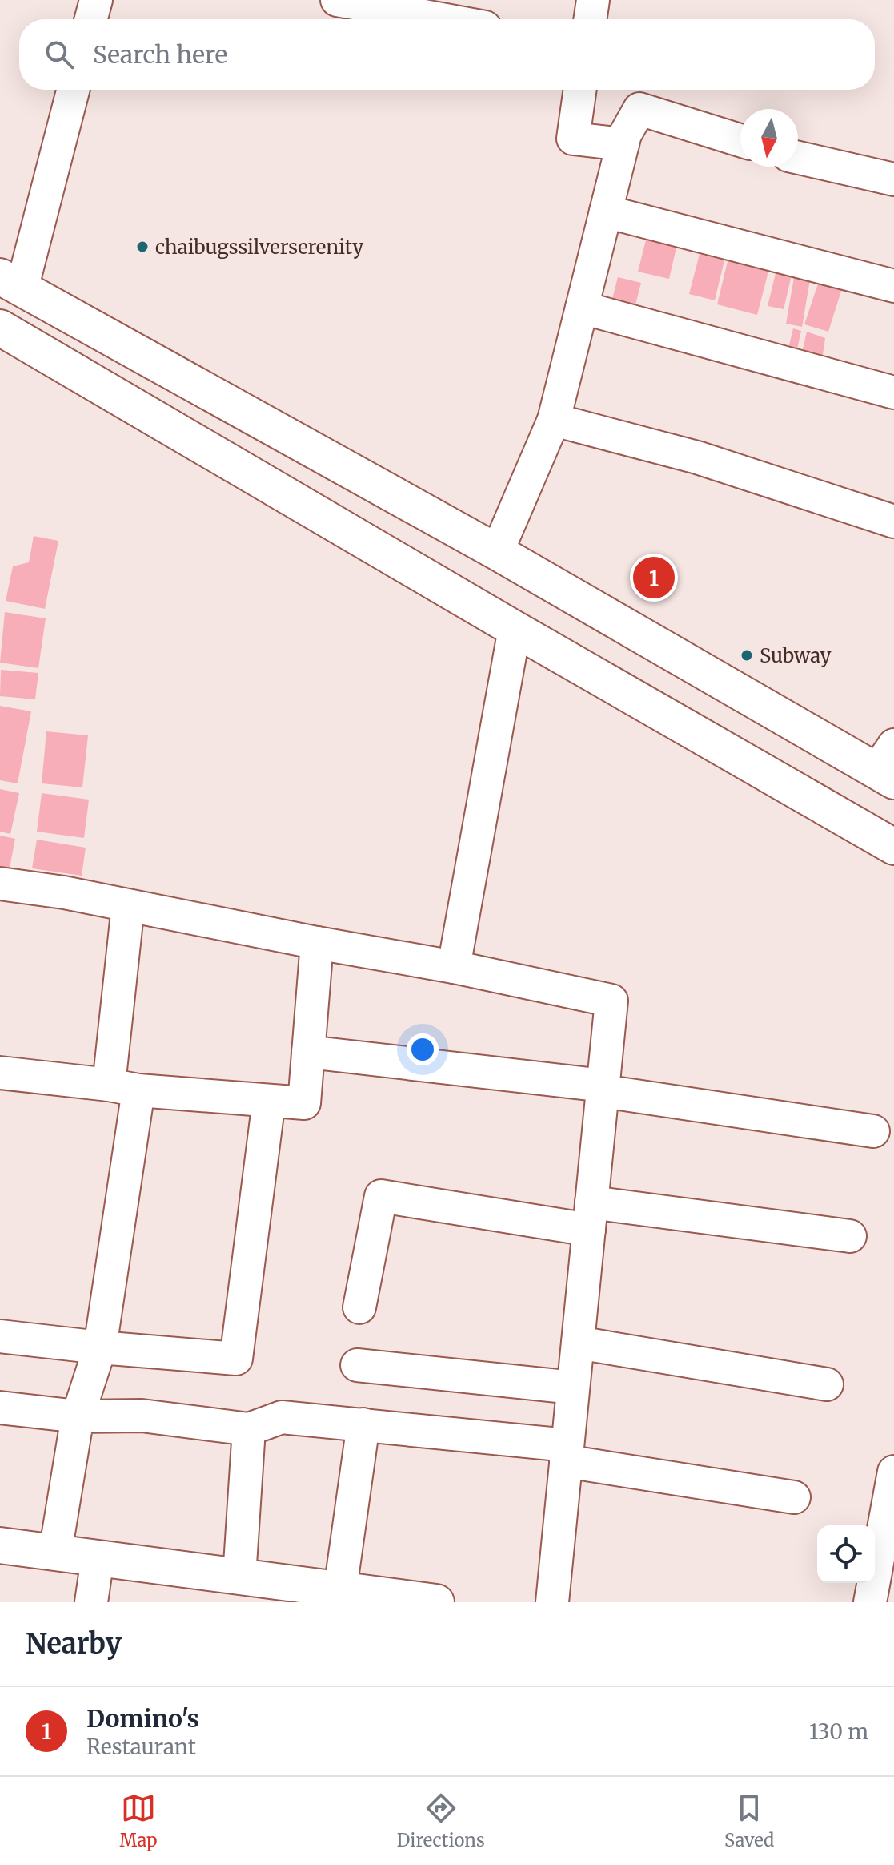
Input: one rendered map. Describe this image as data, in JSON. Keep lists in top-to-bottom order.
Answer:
{
  "places": ["chaibugssilverserenity", "Subway"],
  "north": "bottom",
  "page": {
    "search": "Search here",
    "pins": "1",
    "heading": "Nearby",
    "list": [
      {
        "mark": "1",
        "name": "Domino's",
        "note": "Restaurant",
        "value": "130 m"
      }
    ],
    "nav": ["Map", "Directions", "Saved"]
  }
}
